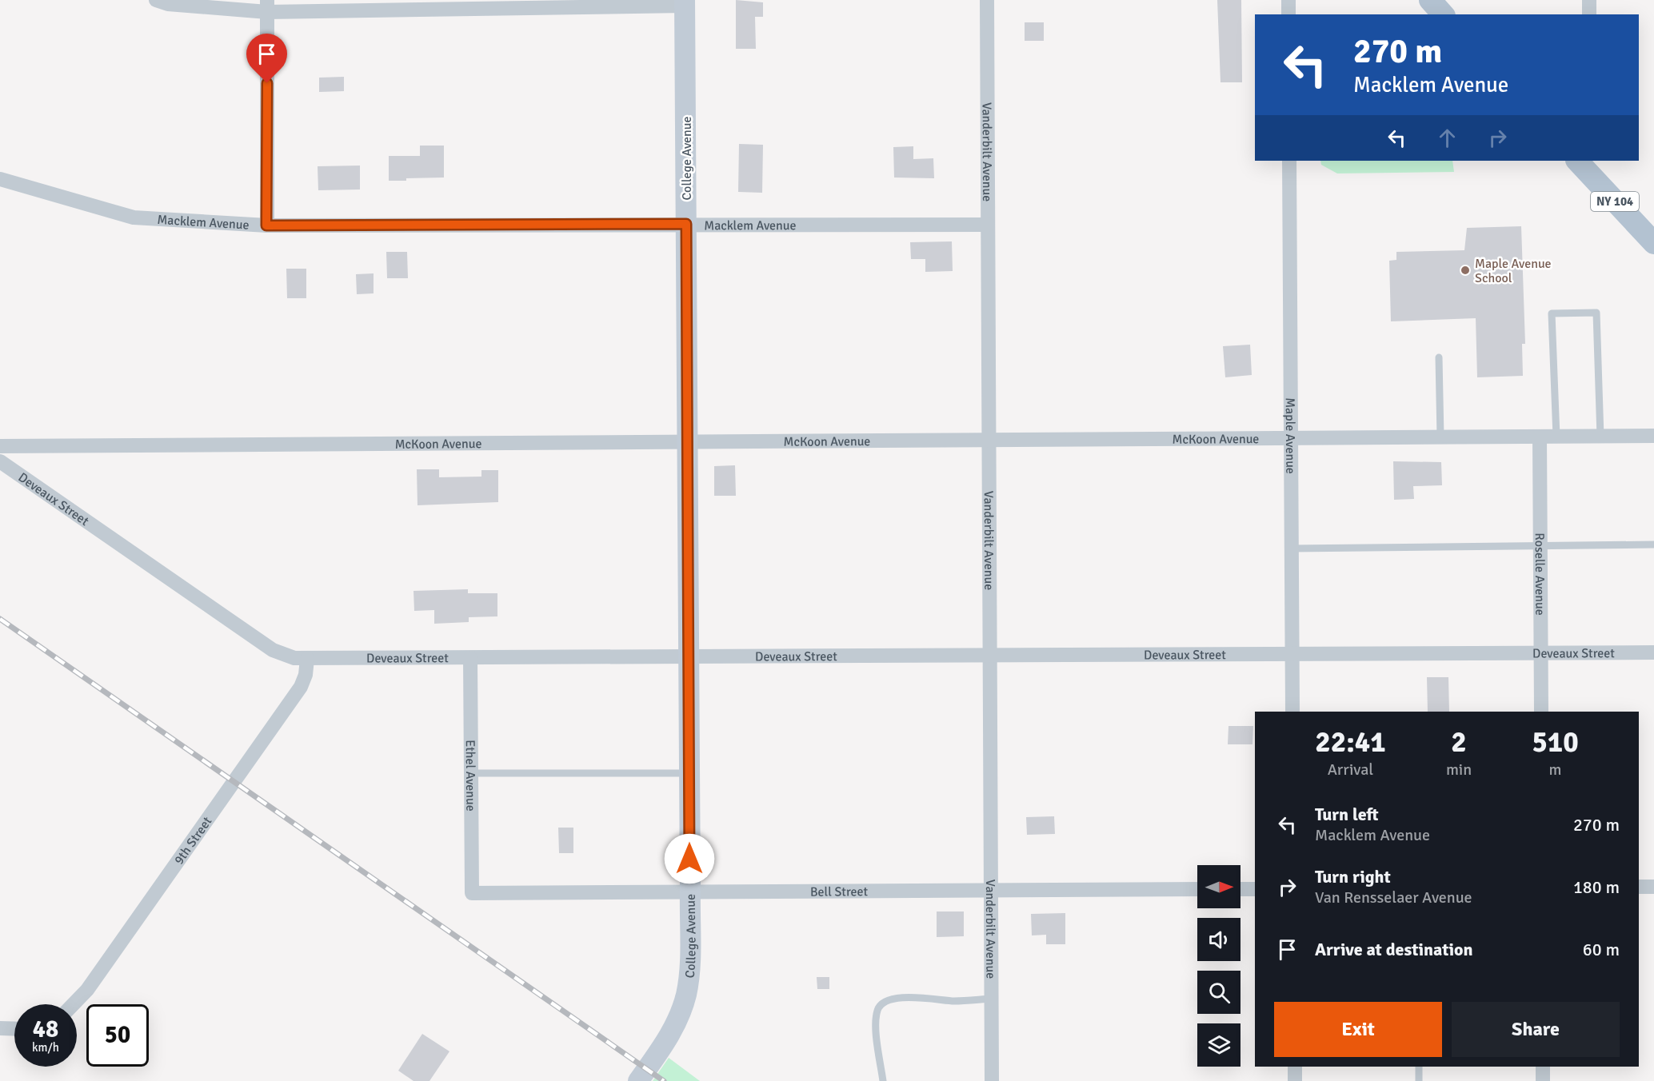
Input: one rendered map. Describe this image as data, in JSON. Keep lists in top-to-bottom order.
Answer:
{
  "streets": {
    "main road": ["College Avenue", "NY 104"],
    "street": [
      "Vanderbilt Avenue",
      "Macklem Avenue",
      "Maple Avenue",
      "McKoon Avenue",
      "Deveaux Street",
      "Roselle Avenue",
      "Ethel Avenue",
      "9th Street",
      "Bell Street"
    ]
  },
  "crossings": [
    ["Vanderbilt Avenue", "Macklem Avenue"],
    ["Vanderbilt Avenue", "McKoon Avenue"],
    ["Vanderbilt Avenue", "Deveaux Street"],
    ["Vanderbilt Avenue", "Bell Street"],
    ["College Avenue", "Macklem Avenue"],
    ["College Avenue", "McKoon Avenue"],
    ["College Avenue", "Deveaux Street"],
    ["College Avenue", "Bell Street"],
    ["Maple Avenue", "McKoon Avenue"],
    ["Maple Avenue", "Deveaux Street"],
    ["McKoon Avenue", "Roselle Avenue"],
    ["Deveaux Street", "Roselle Avenue"],
    ["Deveaux Street", "Ethel Avenue"],
    ["Deveaux Street", "9th Street"],
    ["Ethel Avenue", "Bell Street"]
  ],
  "places": ["Maple Avenue School"],
  "north": "right",
  "page": {
    "turn": ["270 m", "Macklem Avenue"],
    "eta": [
      "22:41",
      "Arrival",
      "2",
      "min",
      "510",
      "m"
    ],
    "list": [
      {
        "name": "Turn left",
        "note": "Macklem Avenue",
        "value": "270 m"
      },
      {
        "name": "Turn right",
        "note": "Van Rensselaer Avenue",
        "value": "180 m"
      },
      {
        "name": "Arrive at destination",
        "value": "60 m"
      }
    ],
    "buttons": ["Exit", "Share"],
    "speed": "48 km/h",
    "limit": "50"
  }
}
